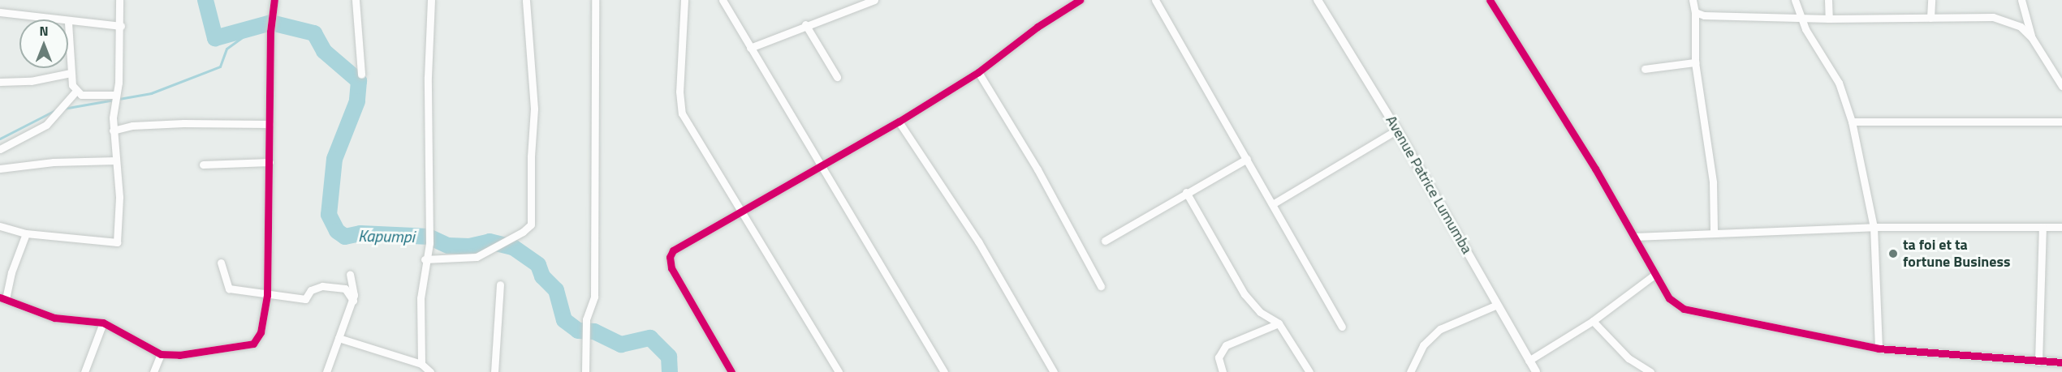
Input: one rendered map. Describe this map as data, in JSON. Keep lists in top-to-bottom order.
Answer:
{
  "streets": {
    "street": ["Avenue Patrice Lumumba"]
  },
  "water": ["Kapumpi"],
  "places": ["ta foi et ta fortune Business"],
  "north": "top"
}
